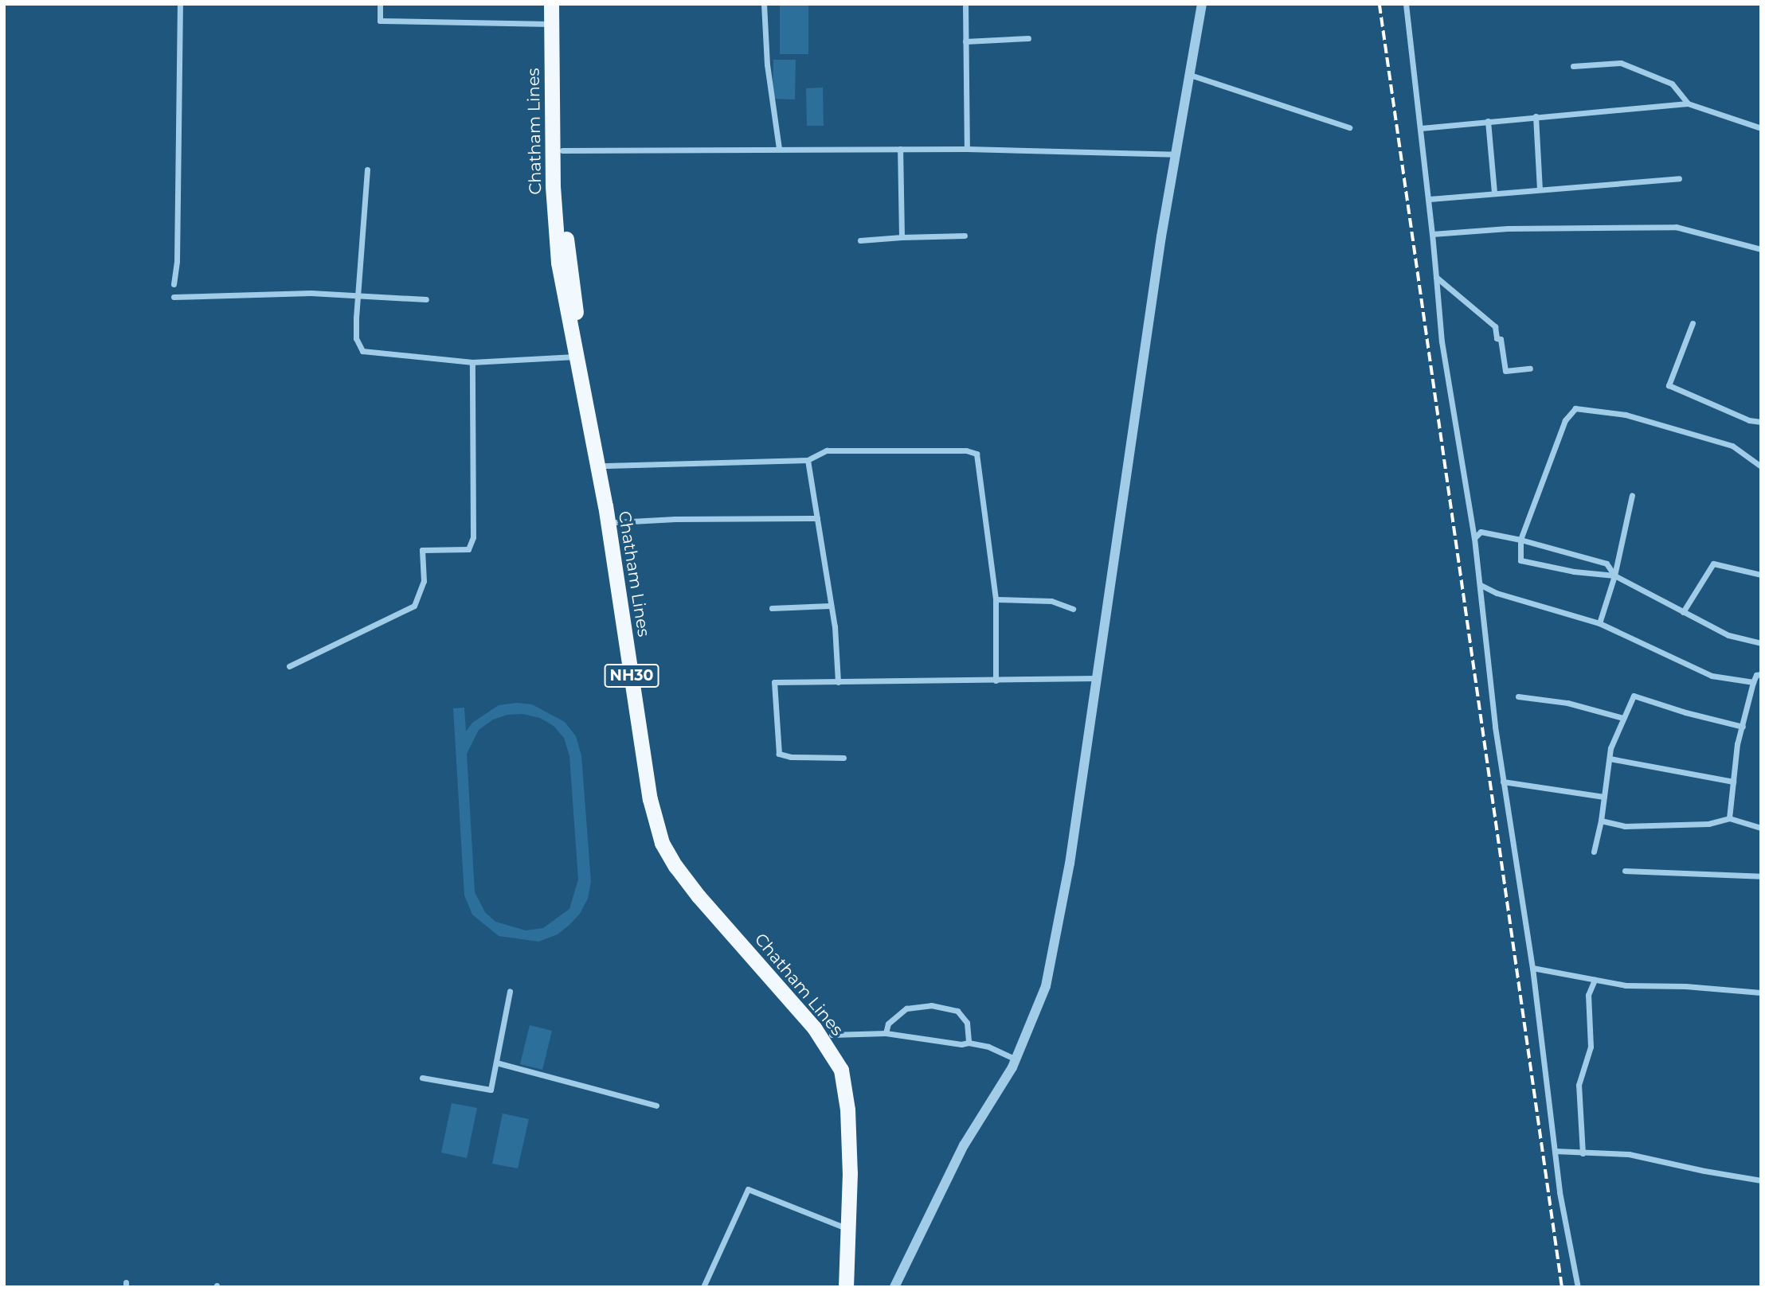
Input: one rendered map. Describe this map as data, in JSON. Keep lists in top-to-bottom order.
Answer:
{
  "streets": {
    "highway": ["Chatham Lines", "NH30"]
  }
}
